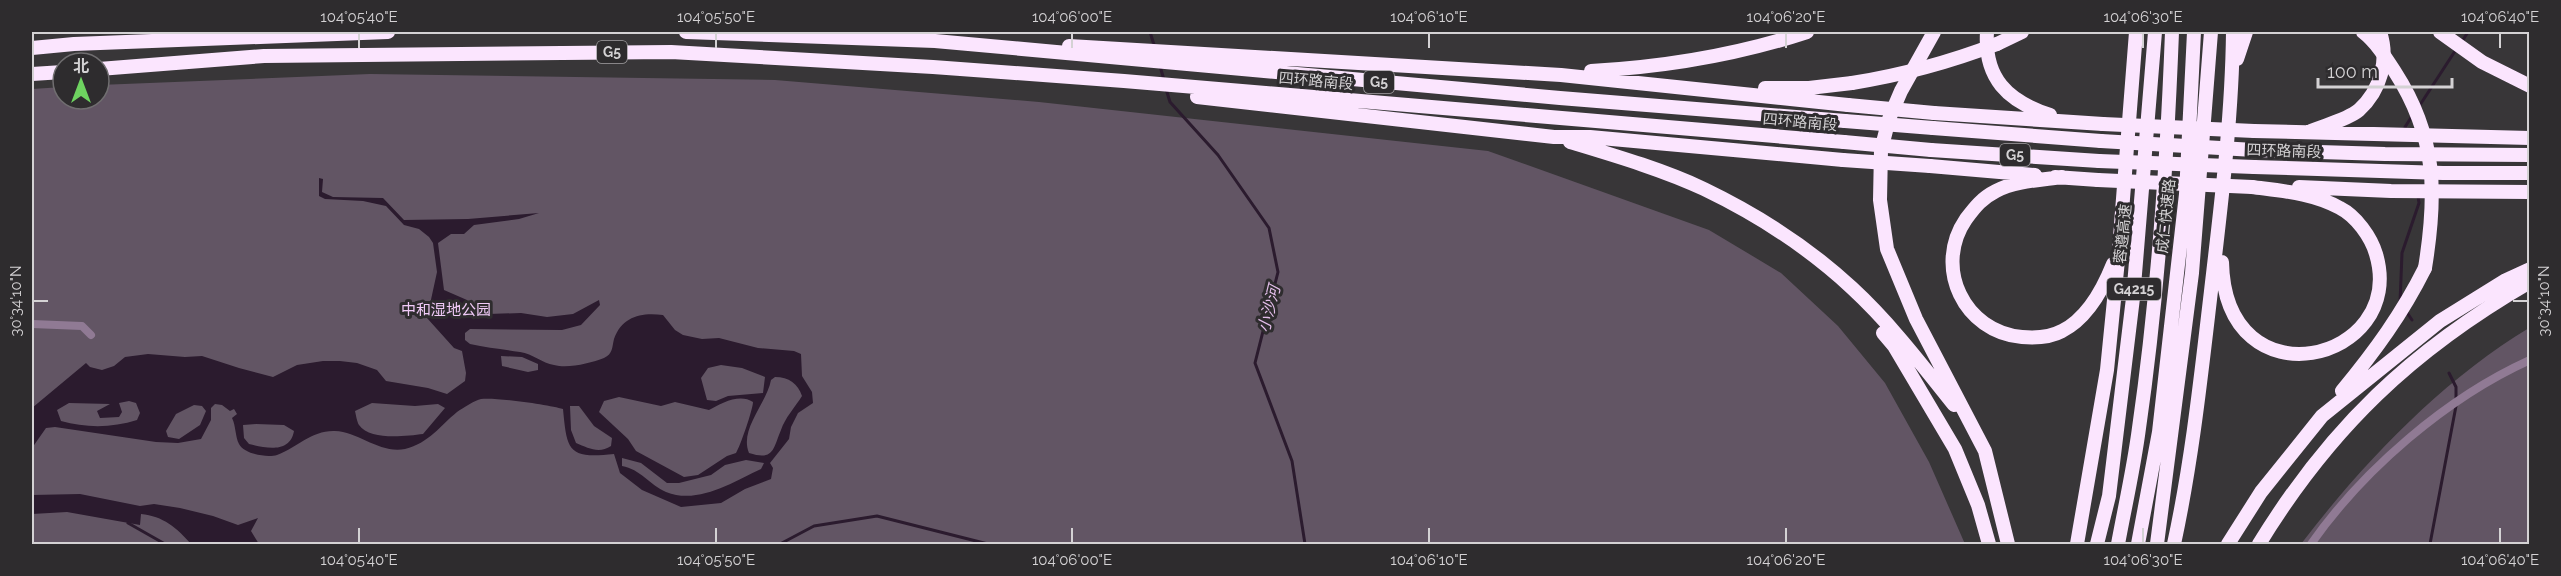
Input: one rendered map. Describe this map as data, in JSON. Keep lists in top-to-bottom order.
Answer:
{
  "streets": {
    "highway": [
      "G5",
      "四环路南段",
      "成仁快速路",
      "蓉遵高速",
      "G4215"
    ]
  },
  "crossings": [
    ["G5", "四环路南段"]
  ],
  "water": ["小沙河"],
  "parks": ["中和湿地公园"],
  "scale_bar": "100 m",
  "north": "top",
  "coordinates": [
    "104°05'40\"E",
    "104°05'50\"E",
    "104°06'00\"E",
    "104°06'10\"E",
    "104°06'20\"E",
    "104°06'30\"E",
    "104°06'40\"E",
    "30°34'10\"N"
  ]
}
